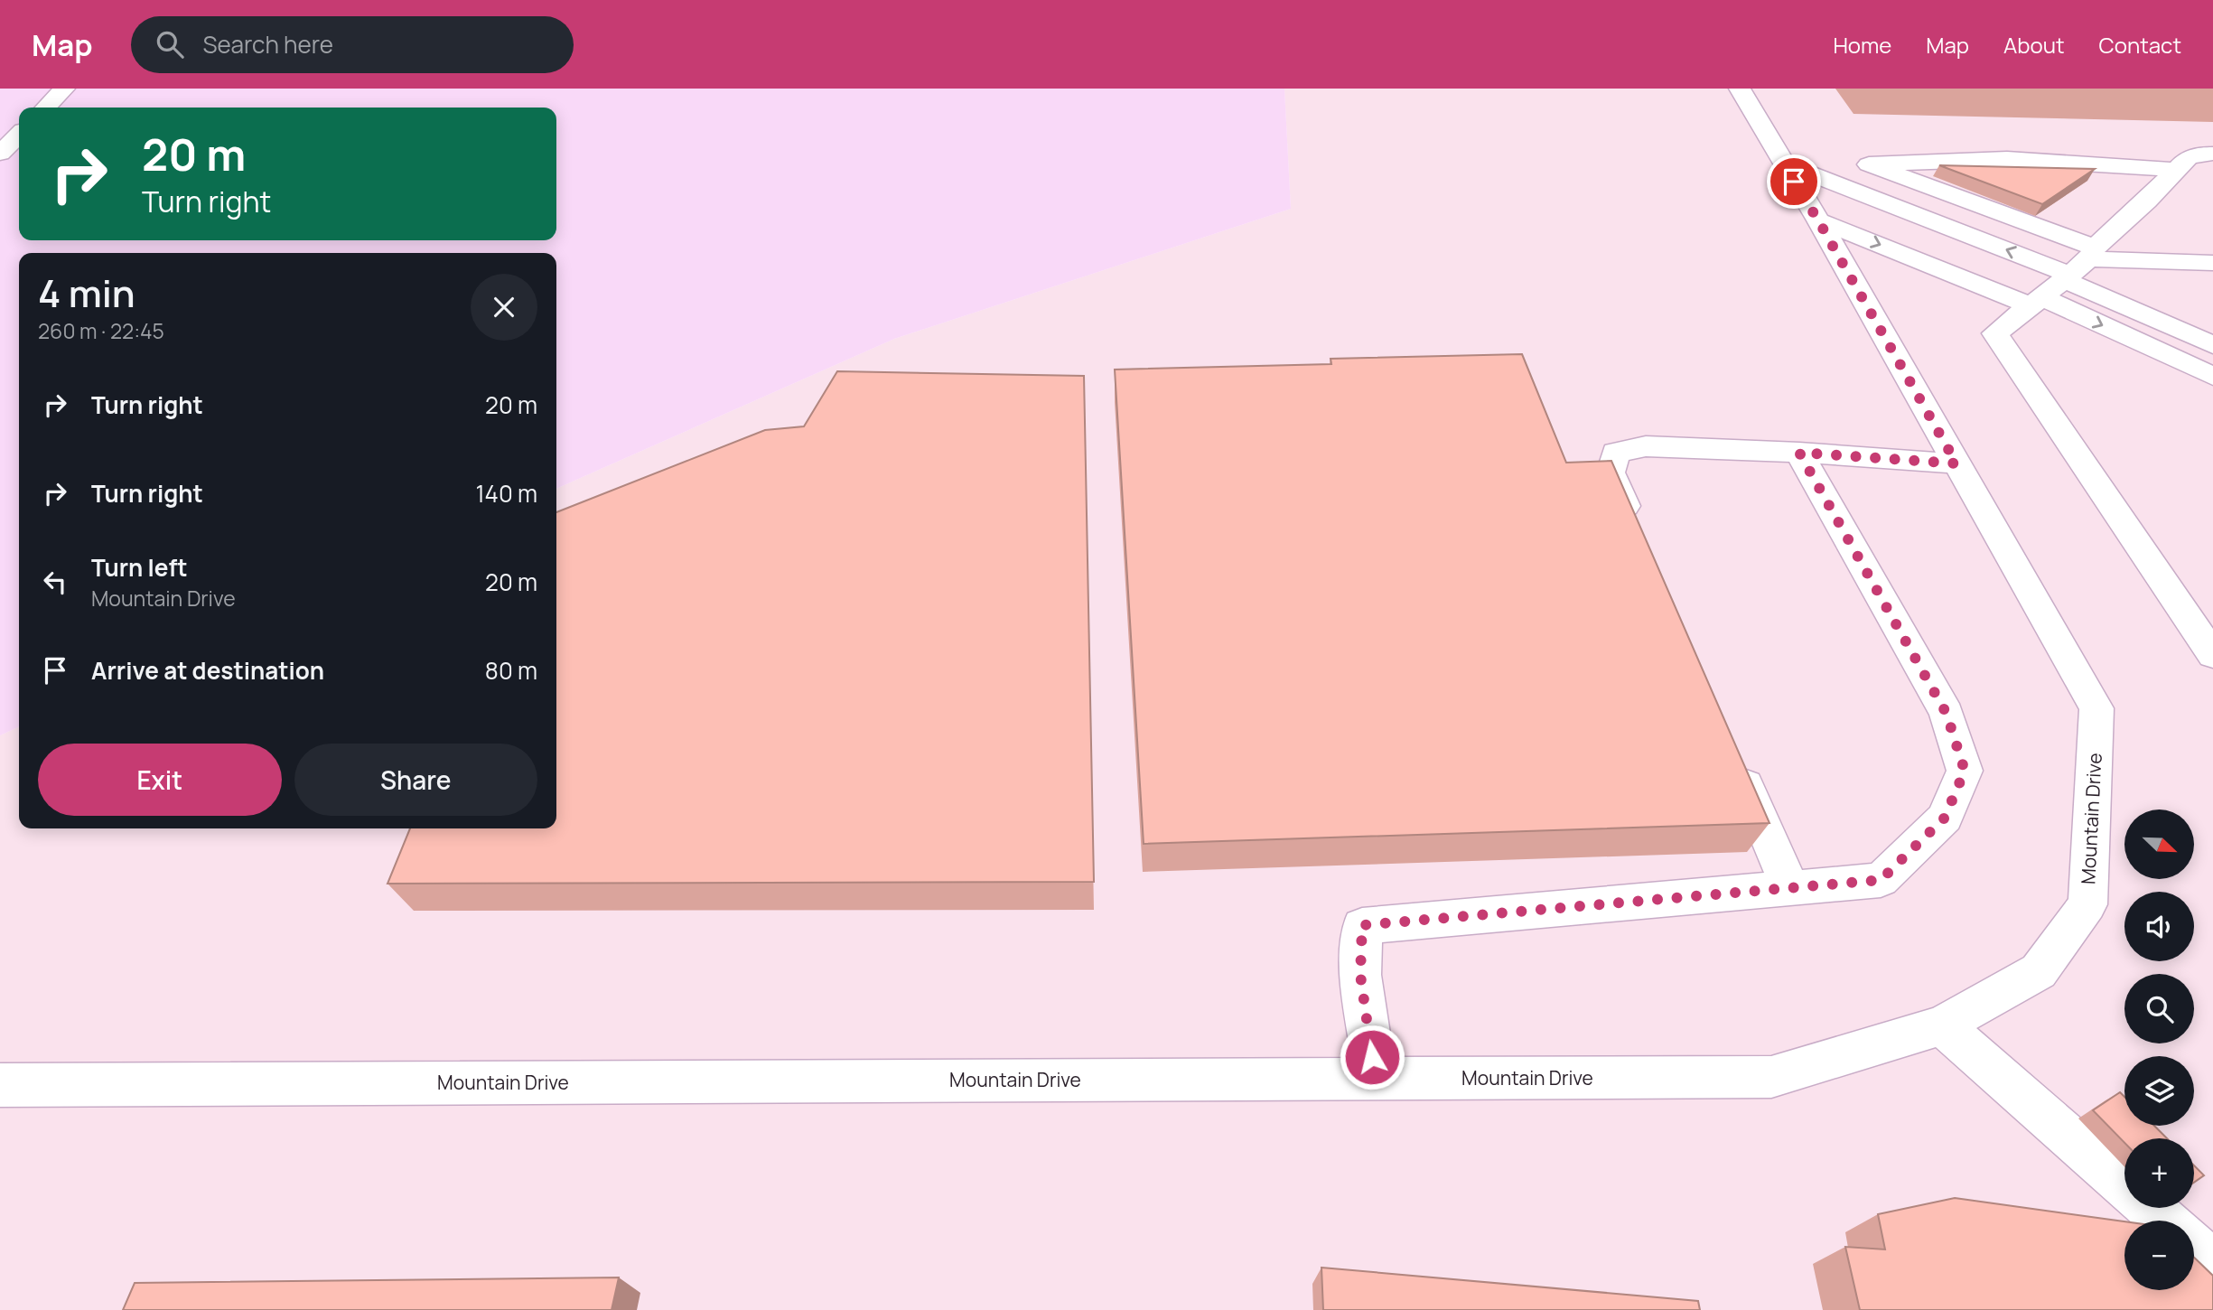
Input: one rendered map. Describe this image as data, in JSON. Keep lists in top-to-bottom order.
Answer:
{
  "streets": {
    "street": ["Mountain Drive"]
  },
  "north": "bottom right",
  "page": {
    "header": "Map",
    "search": "Search here",
    "nav": [
      "Home",
      "Map",
      "About",
      "Contact"
    ],
    "turn": ["20 m", "Turn right"],
    "heading": ["4 min", "260 m · 22:45"],
    "list": [
      {
        "name": "Turn right",
        "value": "20 m"
      },
      {
        "name": "Turn right",
        "value": "140 m"
      },
      {
        "name": "Turn left",
        "note": "Mountain Drive",
        "value": "20 m"
      },
      {
        "name": "Arrive at destination",
        "value": "80 m"
      }
    ],
    "buttons": ["Exit", "Share"],
    "map_buttons": ["+", "−"]
  }
}
